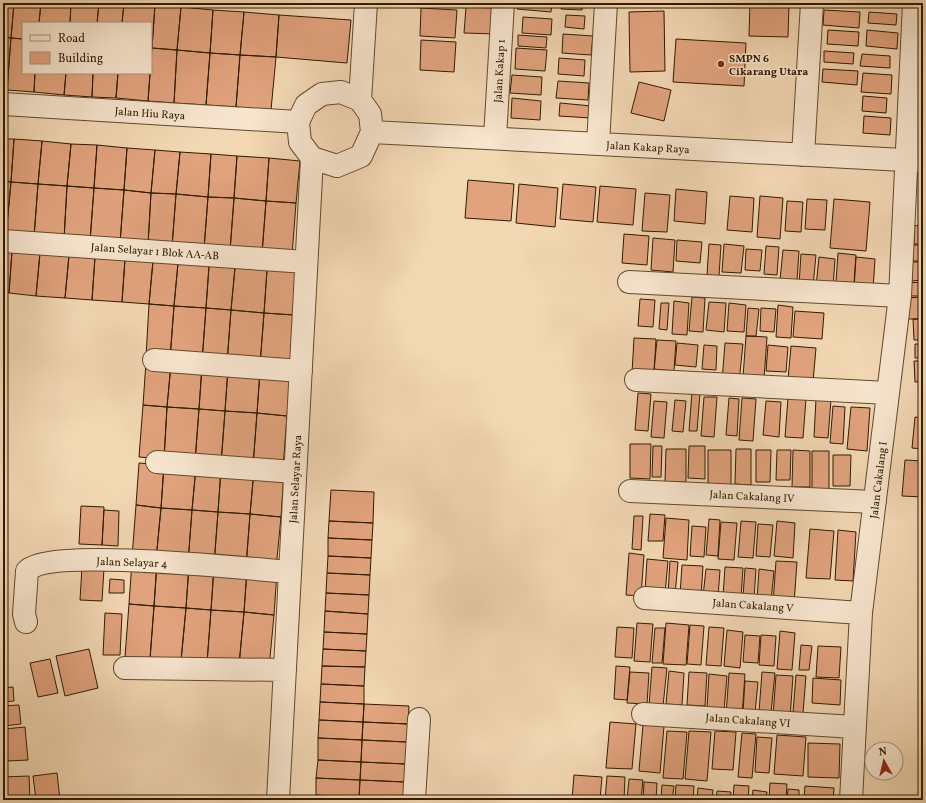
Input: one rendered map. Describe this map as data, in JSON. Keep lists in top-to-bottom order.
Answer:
{
  "streets": {
    "street": [
      "Jalan Kakap 1",
      "Jalan Hiu Raya",
      "Jalan Kakap Raya",
      "Jalan Selayar 1 Blok AA-AB",
      "Jalan Selayar Raya",
      "Jalan Cakalang I",
      "Jalan Cakalang IV",
      "Jalan Selayar 4",
      "Jalan Cakalang V",
      "Jalan Cakalang VI"
    ]
  },
  "crossings": [
    ["Jalan Kakap 1", "Jalan Kakap Raya"],
    ["Jalan Hiu Raya", "Jalan Kakap Raya"],
    ["Jalan Hiu Raya", "Jalan Selayar Raya"],
    ["Jalan Kakap Raya", "Jalan Selayar Raya"],
    ["Jalan Kakap Raya", "Jalan Cakalang I"],
    ["Jalan Selayar 1 Blok AA-AB", "Jalan Selayar Raya"],
    ["Jalan Selayar Raya", "Jalan Selayar 4"],
    ["Jalan Cakalang I", "Jalan Cakalang IV"],
    ["Jalan Cakalang I", "Jalan Cakalang V"],
    ["Jalan Cakalang I", "Jalan Cakalang VI"]
  ],
  "places": ["SMPN 6 Cikarang Utara"],
  "legend": ["Road", "Building"],
  "north": "top"
}
